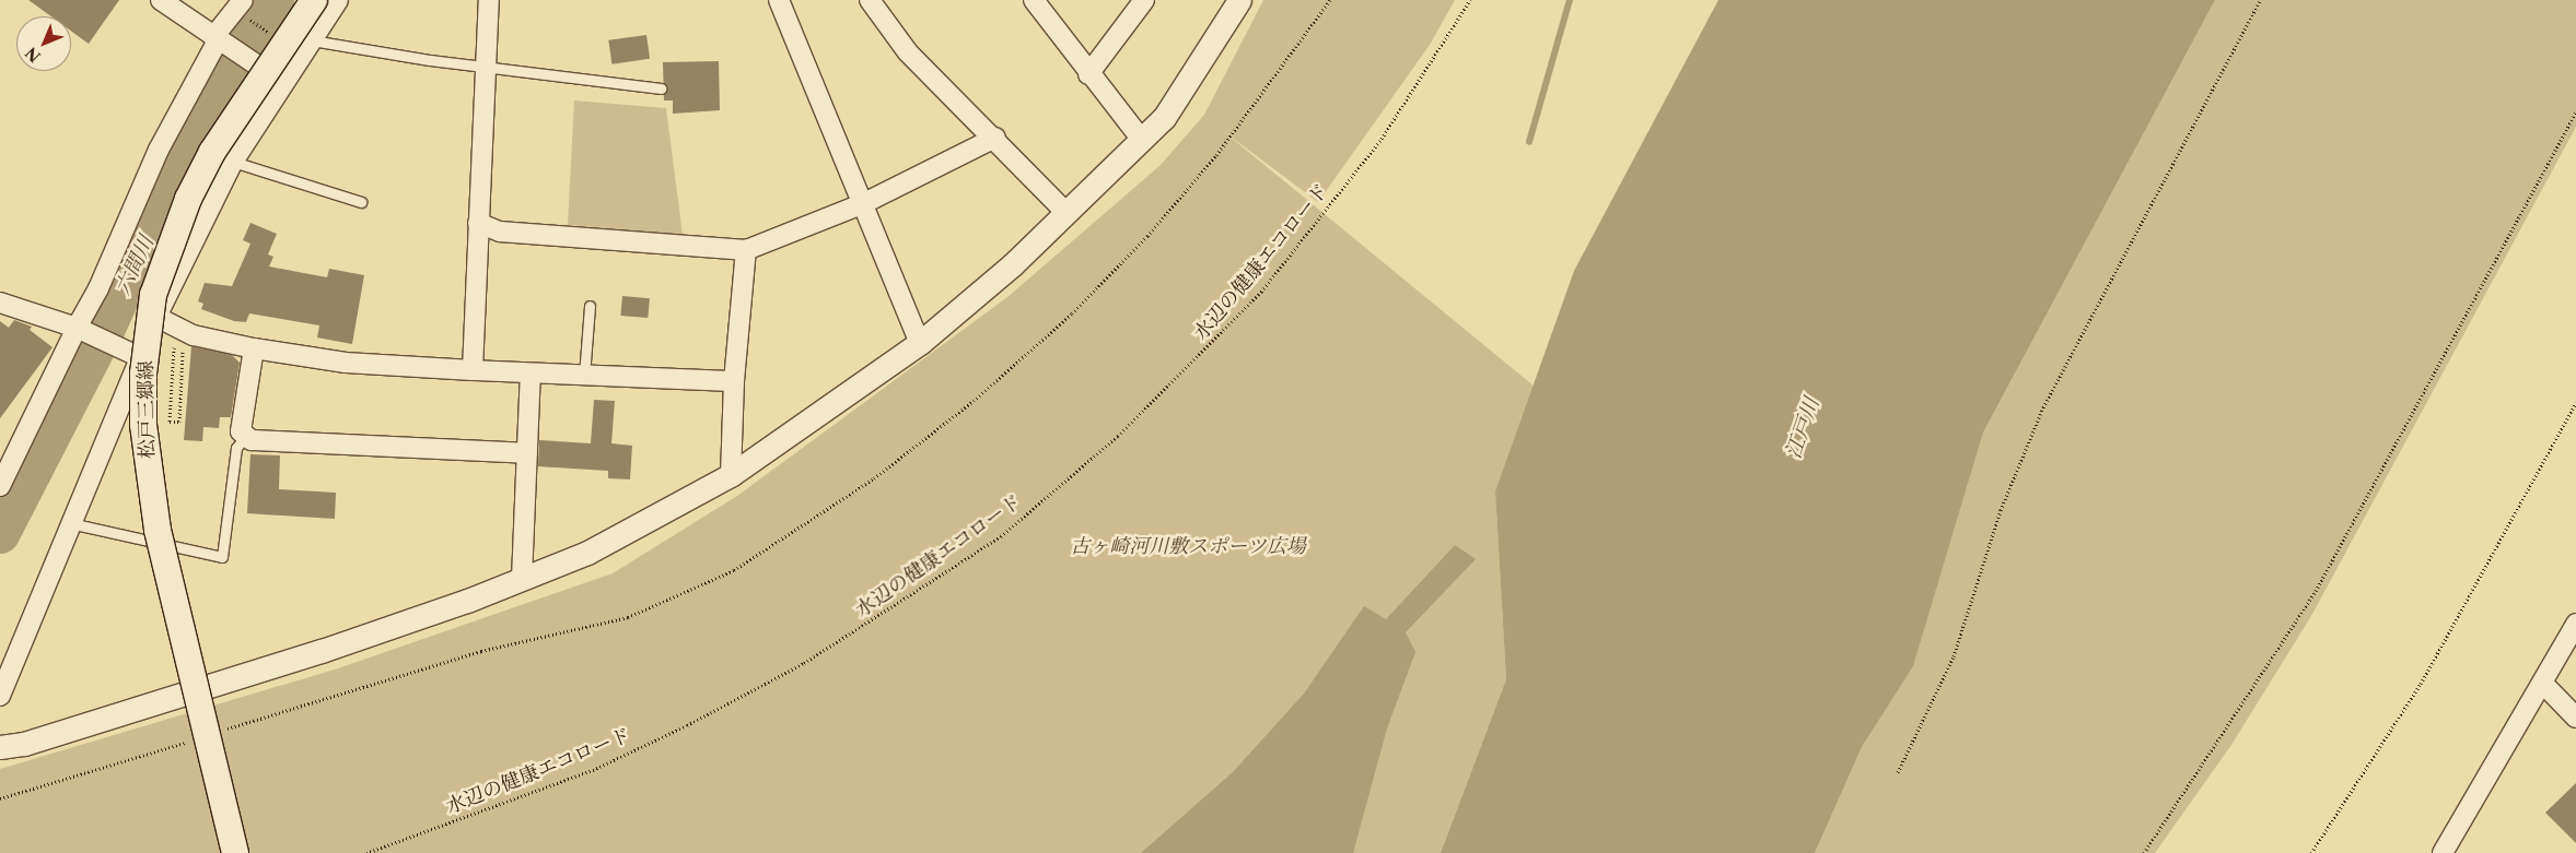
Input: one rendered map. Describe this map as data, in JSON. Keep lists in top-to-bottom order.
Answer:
{
  "streets": {
    "main road": ["松戸三郷線"],
    "path": ["水辺の健康エコロード"]
  },
  "water": ["六間川", "江戸川"],
  "parks": ["古ヶ崎河川敷スポーツ広場"],
  "north": "bottom left"
}
